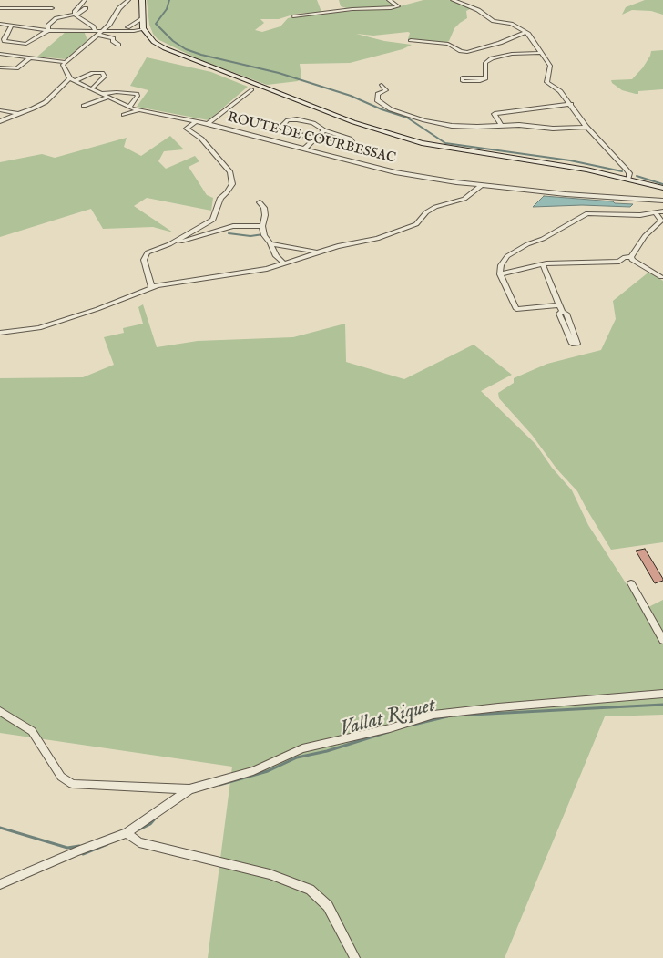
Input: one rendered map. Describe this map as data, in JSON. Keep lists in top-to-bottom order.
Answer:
{
  "streets": {
    "street": ["ROUTE DE COURBESSAC"]
  },
  "water": ["Vallat Riquet"]
}
